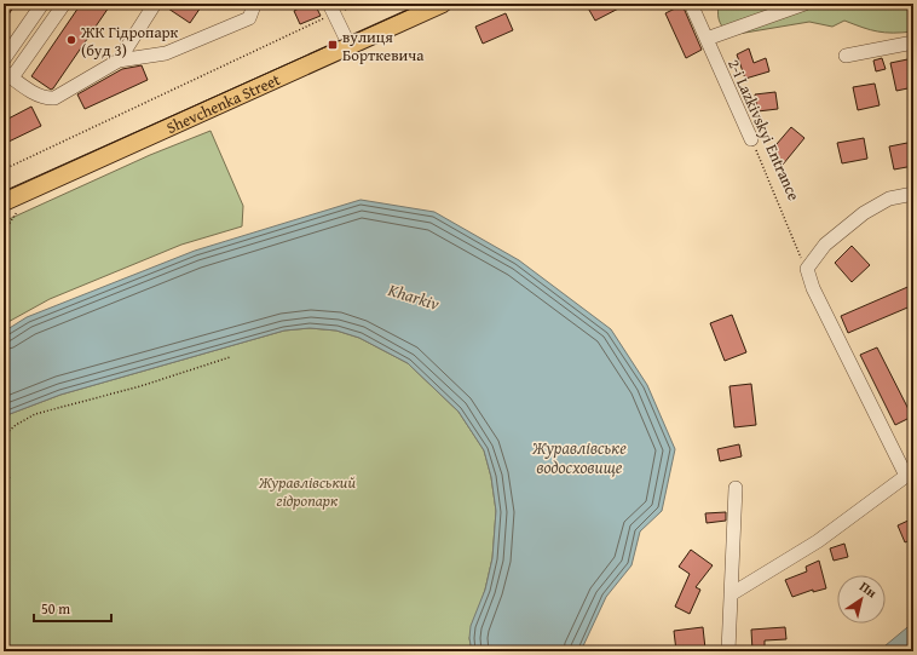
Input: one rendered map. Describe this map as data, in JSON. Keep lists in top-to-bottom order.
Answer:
{
  "streets": {
    "main road": ["Shevchenka Street"],
    "street": ["2-i Lazkivskyi Entrance"]
  },
  "water": ["Kharkiv", "Журавлівське водосховище"],
  "parks": ["Журавлівський гідропарк"],
  "places": {
    "other": ["ЖК Гідропарк (буд 3)"],
    "transit": ["вулиця Борткевича"]
  },
  "scale_bar": "50 m",
  "north": "top right"
}
